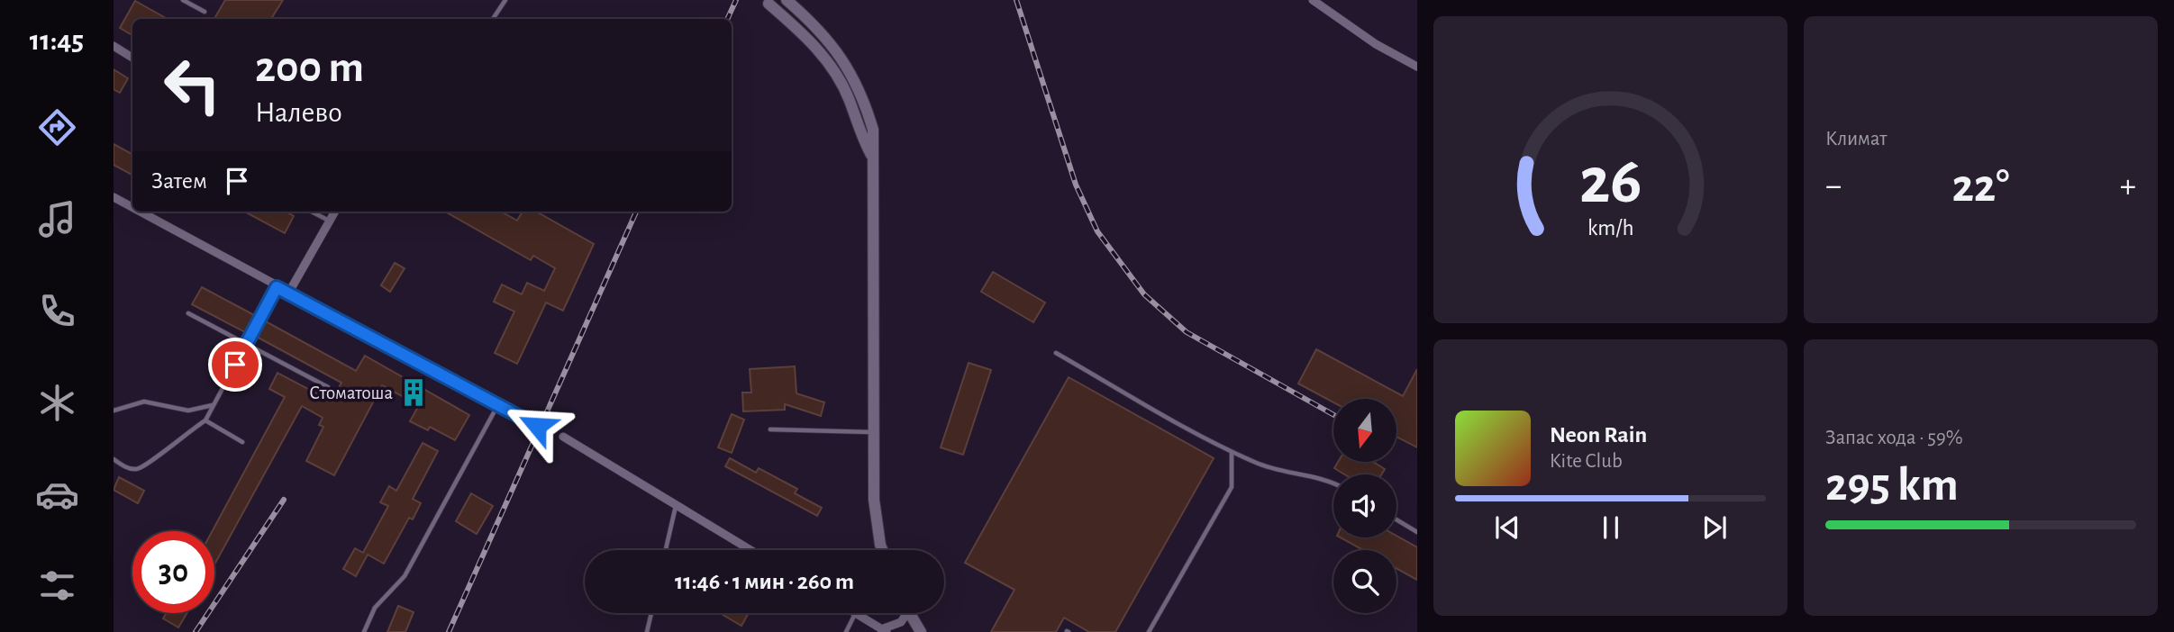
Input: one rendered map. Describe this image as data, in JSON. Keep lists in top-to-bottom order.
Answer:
{
  "places": {
    "building": ["Стоматоша"]
  },
  "north": "bottom",
  "page": {
    "tabs": "11:45",
    "tile": [
      "Климат",
      ["Запас хода · 59%", "295 km"]
    ],
    "turn": ["200 m", "Налево"],
    "then": "Затем",
    "heat": ["−", "22°", "+"],
    "song": ["Neon Rain", "Kite Club"],
    "limit": "30",
    "trip": "11:46 · 1 мин · 260 m",
    "gauge": ["26", "km/h"]
  }
}
